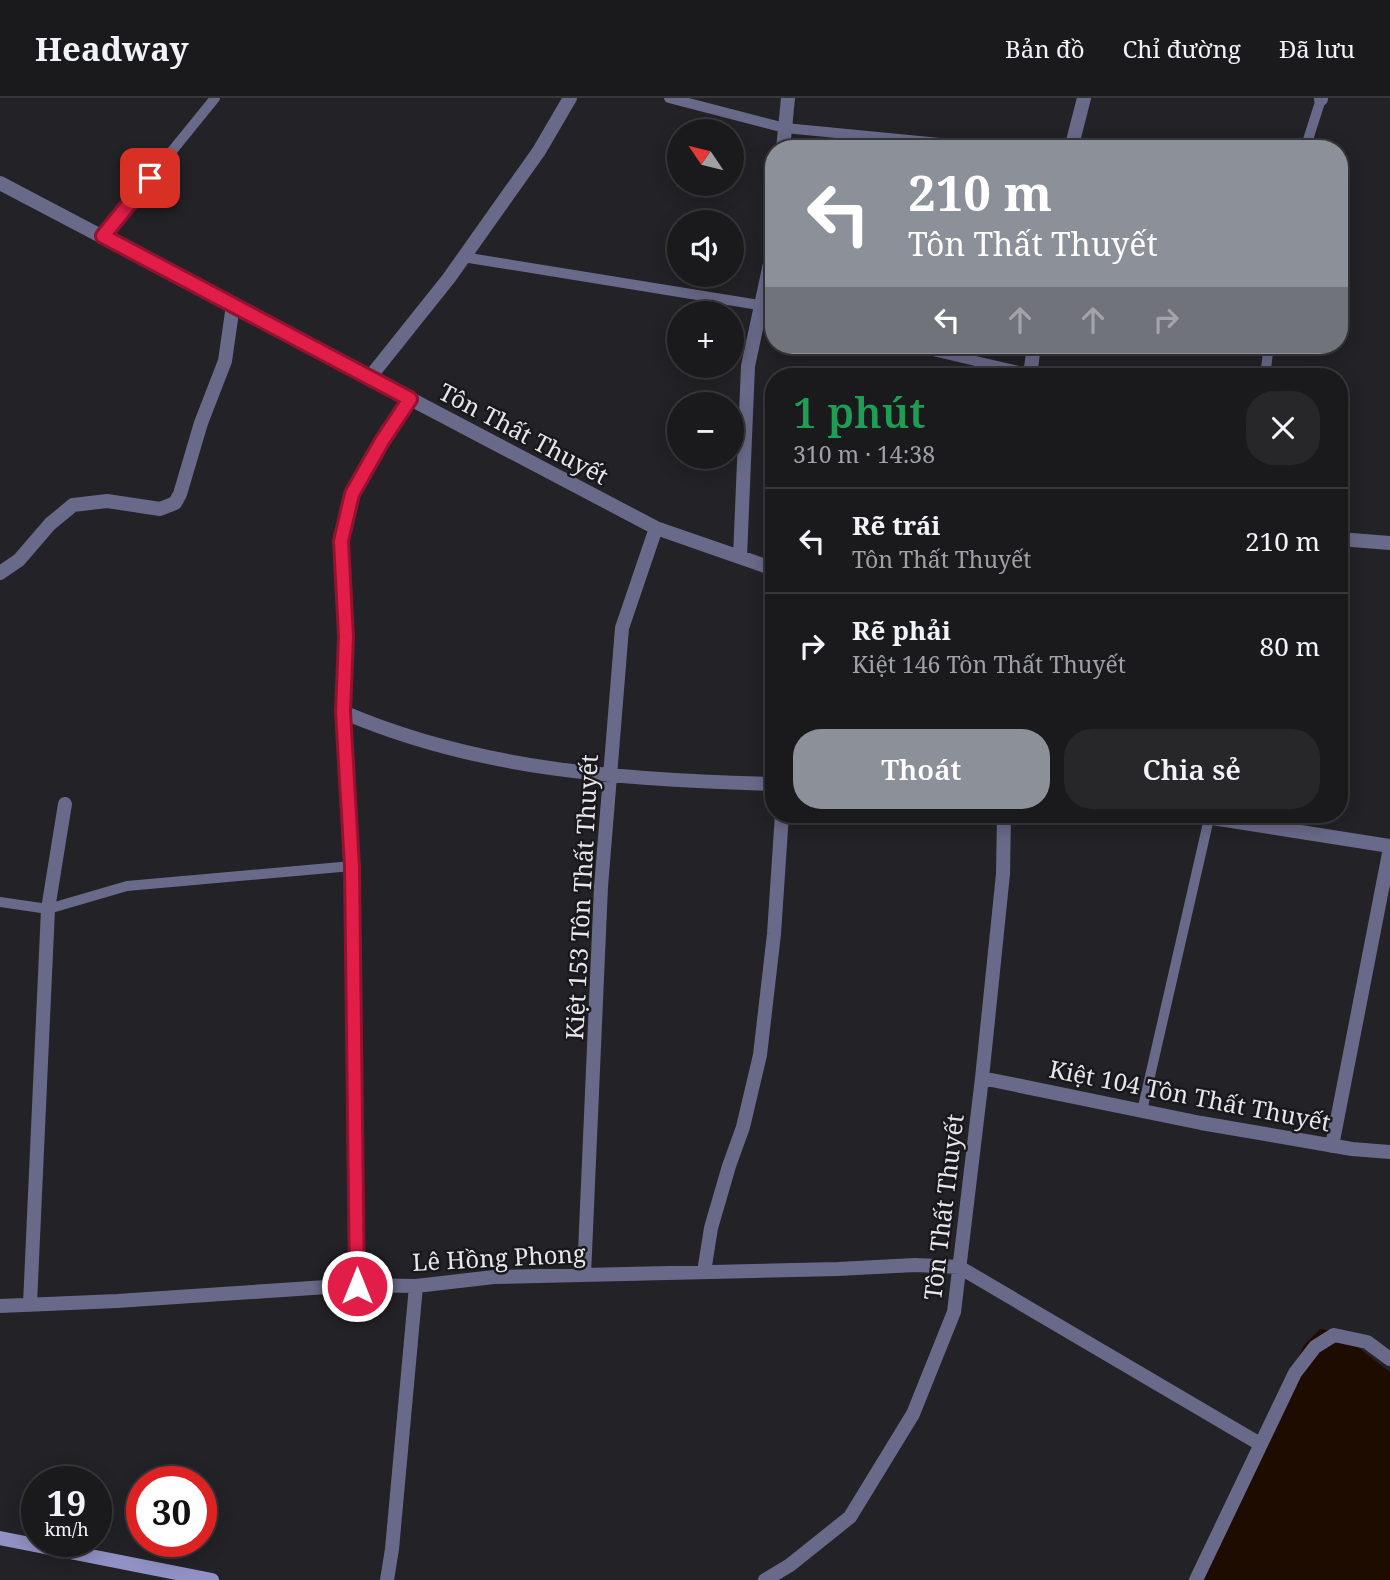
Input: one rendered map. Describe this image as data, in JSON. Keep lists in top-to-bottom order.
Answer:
{
  "streets": {
    "street": [
      "Tôn Thất Thuyết",
      "Kiệt 153 Tôn Thất Thuyết",
      "Kiệt 104 Tôn Thất Thuyết",
      "Lê Hồng Phong"
    ]
  },
  "crossings": [
    ["Tôn Thất Thuyết", "Kiệt 153 Tôn Thất Thuyết"],
    ["Tôn Thất Thuyết", "Kiệt 104 Tôn Thất Thuyết"],
    ["Tôn Thất Thuyết", "Lê Hồng Phong"],
    ["Kiệt 153 Tôn Thất Thuyết", "Lê Hồng Phong"]
  ],
  "north": "top left",
  "page": {
    "header": "Headway",
    "nav": ["Bản đồ", "Chỉ đường", "Đã lưu"],
    "map_buttons": ["+", "−"],
    "turn": ["210 m", "Tôn Thất Thuyết"],
    "heading": ["1 phút", "310 m · 14:38"],
    "list": [
      {
        "name": "Rẽ trái",
        "note": "Tôn Thất Thuyết",
        "value": "210 m"
      },
      {
        "name": "Rẽ phải",
        "note": "Kiệt 146 Tôn Thất Thuyết",
        "value": "80 m"
      }
    ],
    "buttons": ["Thoát", "Chia sẻ"],
    "speed": "19 km/h",
    "limit": "30"
  }
}
